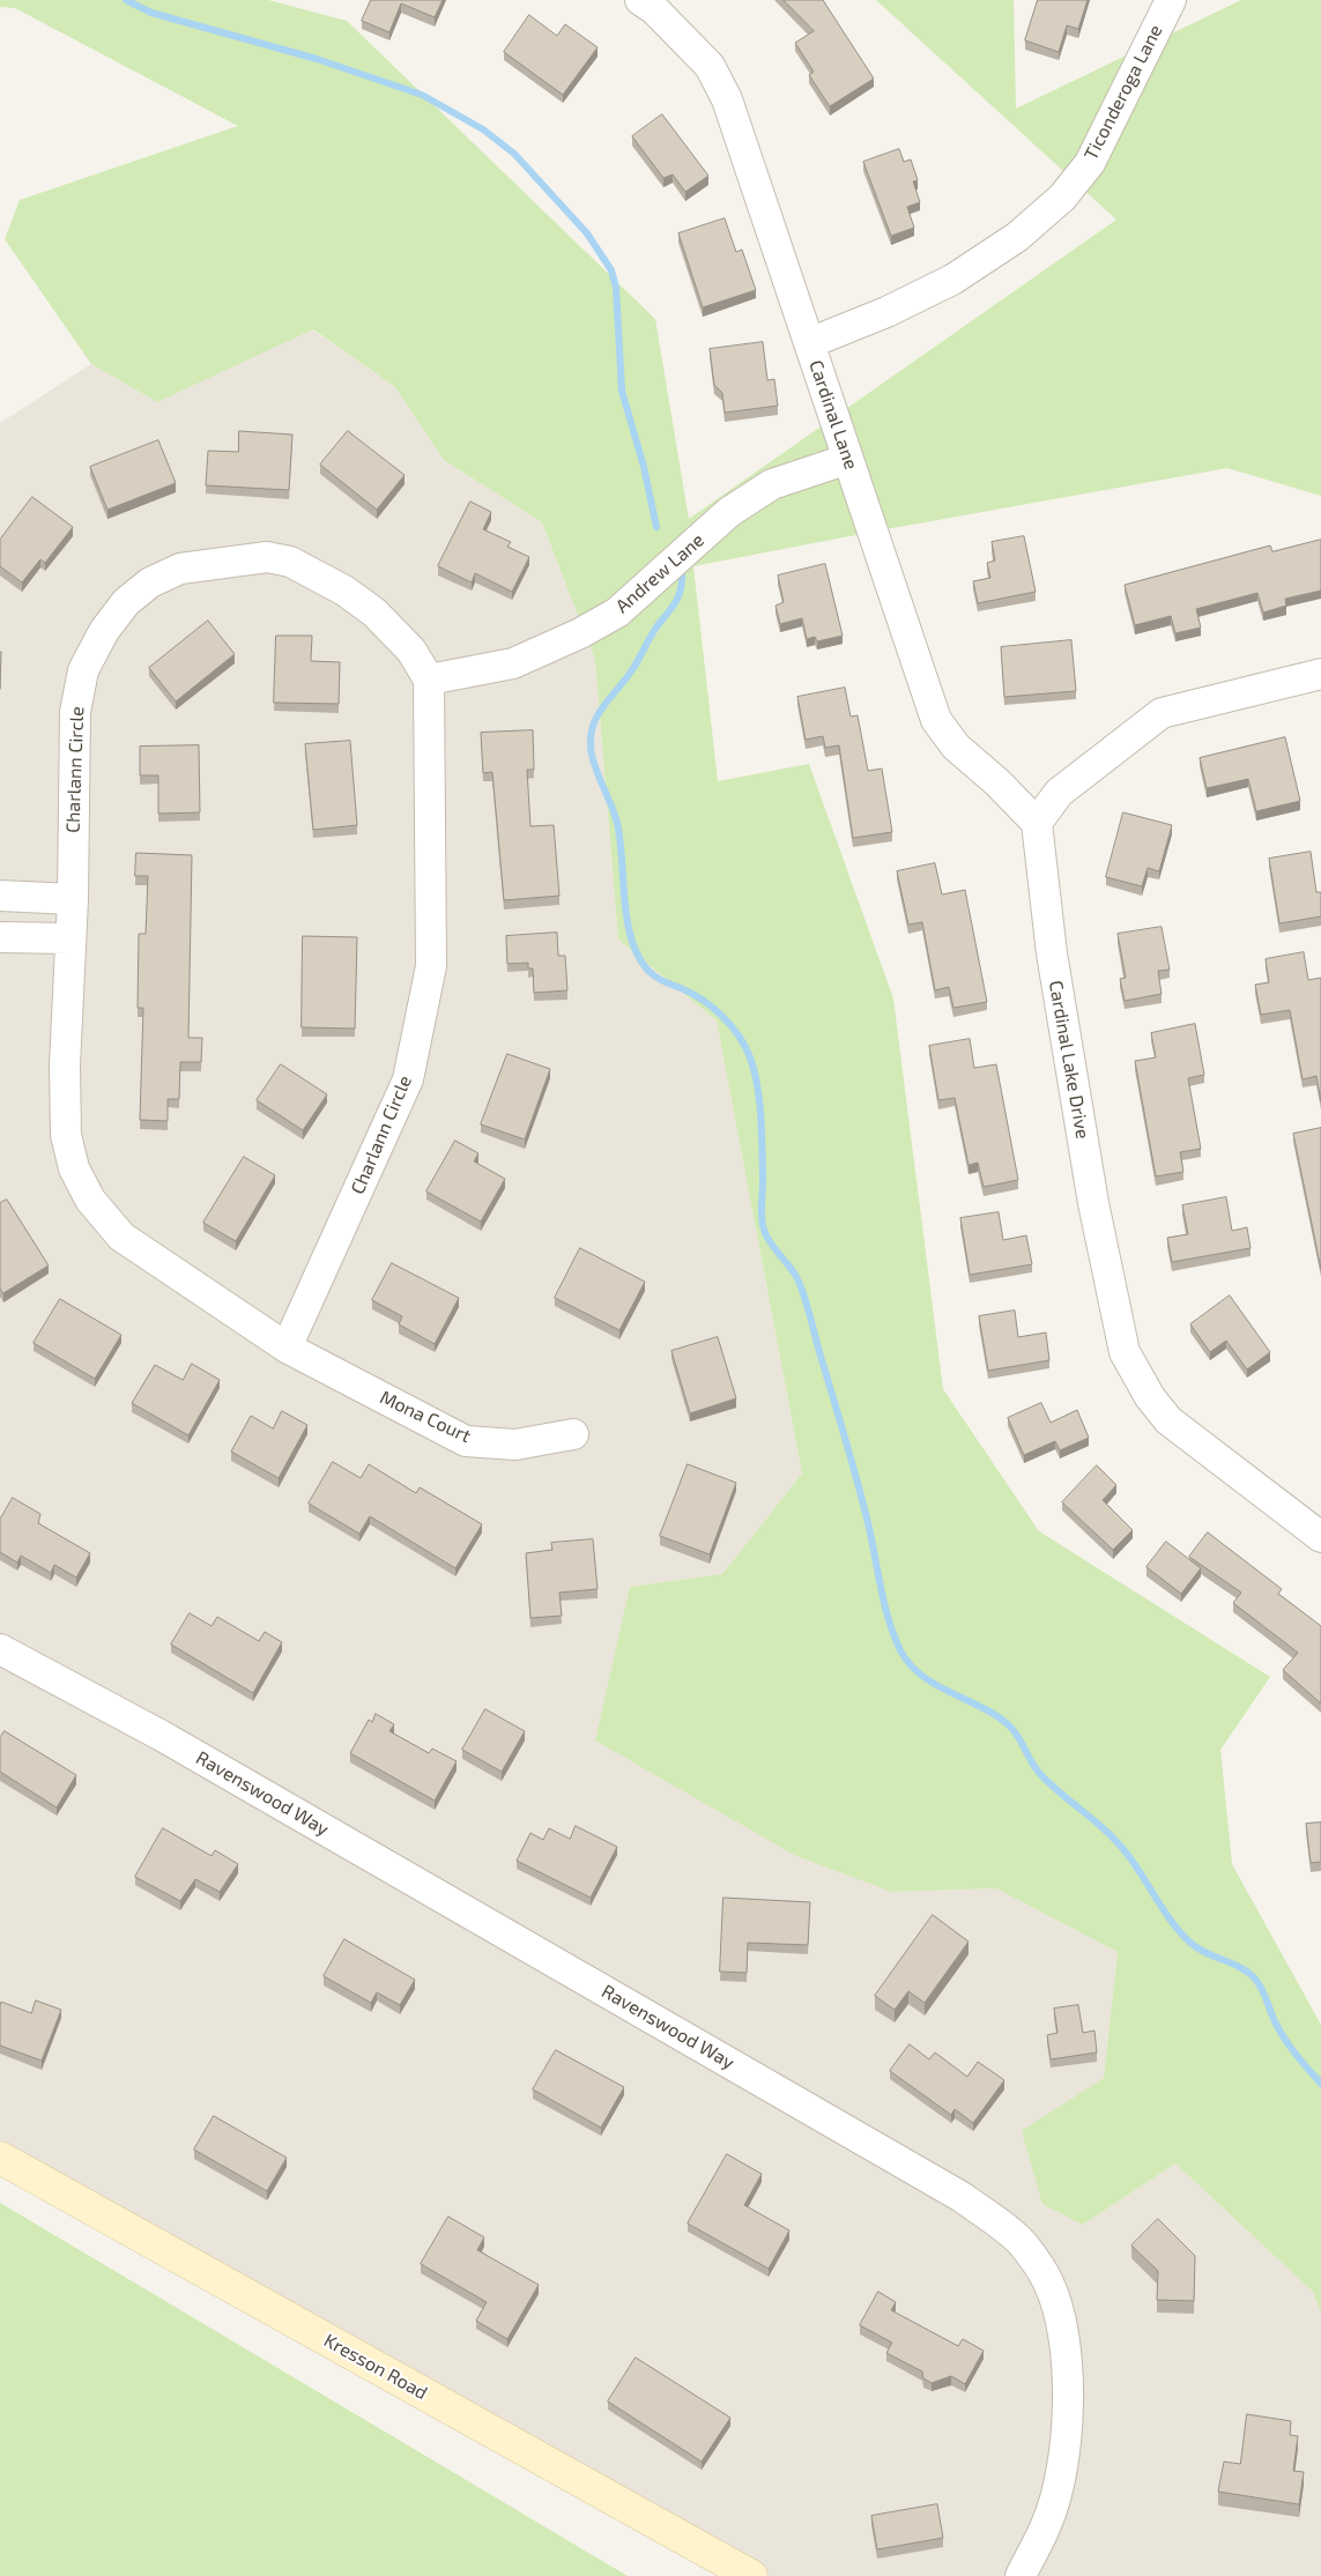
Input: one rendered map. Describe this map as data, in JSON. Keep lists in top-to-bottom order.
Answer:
{
  "streets": {
    "street": [
      "Ticonderoga Lane",
      "Cardinal Lane",
      "Andrew Lane",
      "Charlann Circle",
      "Cardinal Lake Drive",
      "Mona Court",
      "Ravenswood Way",
      "Kresson Road"
    ]
  },
  "crossings": [
    ["Ticonderoga Lane", "Cardinal Lane"],
    ["Cardinal Lane", "Andrew Lane"],
    ["Cardinal Lane", "Cardinal Lake Drive"],
    ["Andrew Lane", "Charlann Circle"],
    ["Charlann Circle", "Mona Court"]
  ]
}
